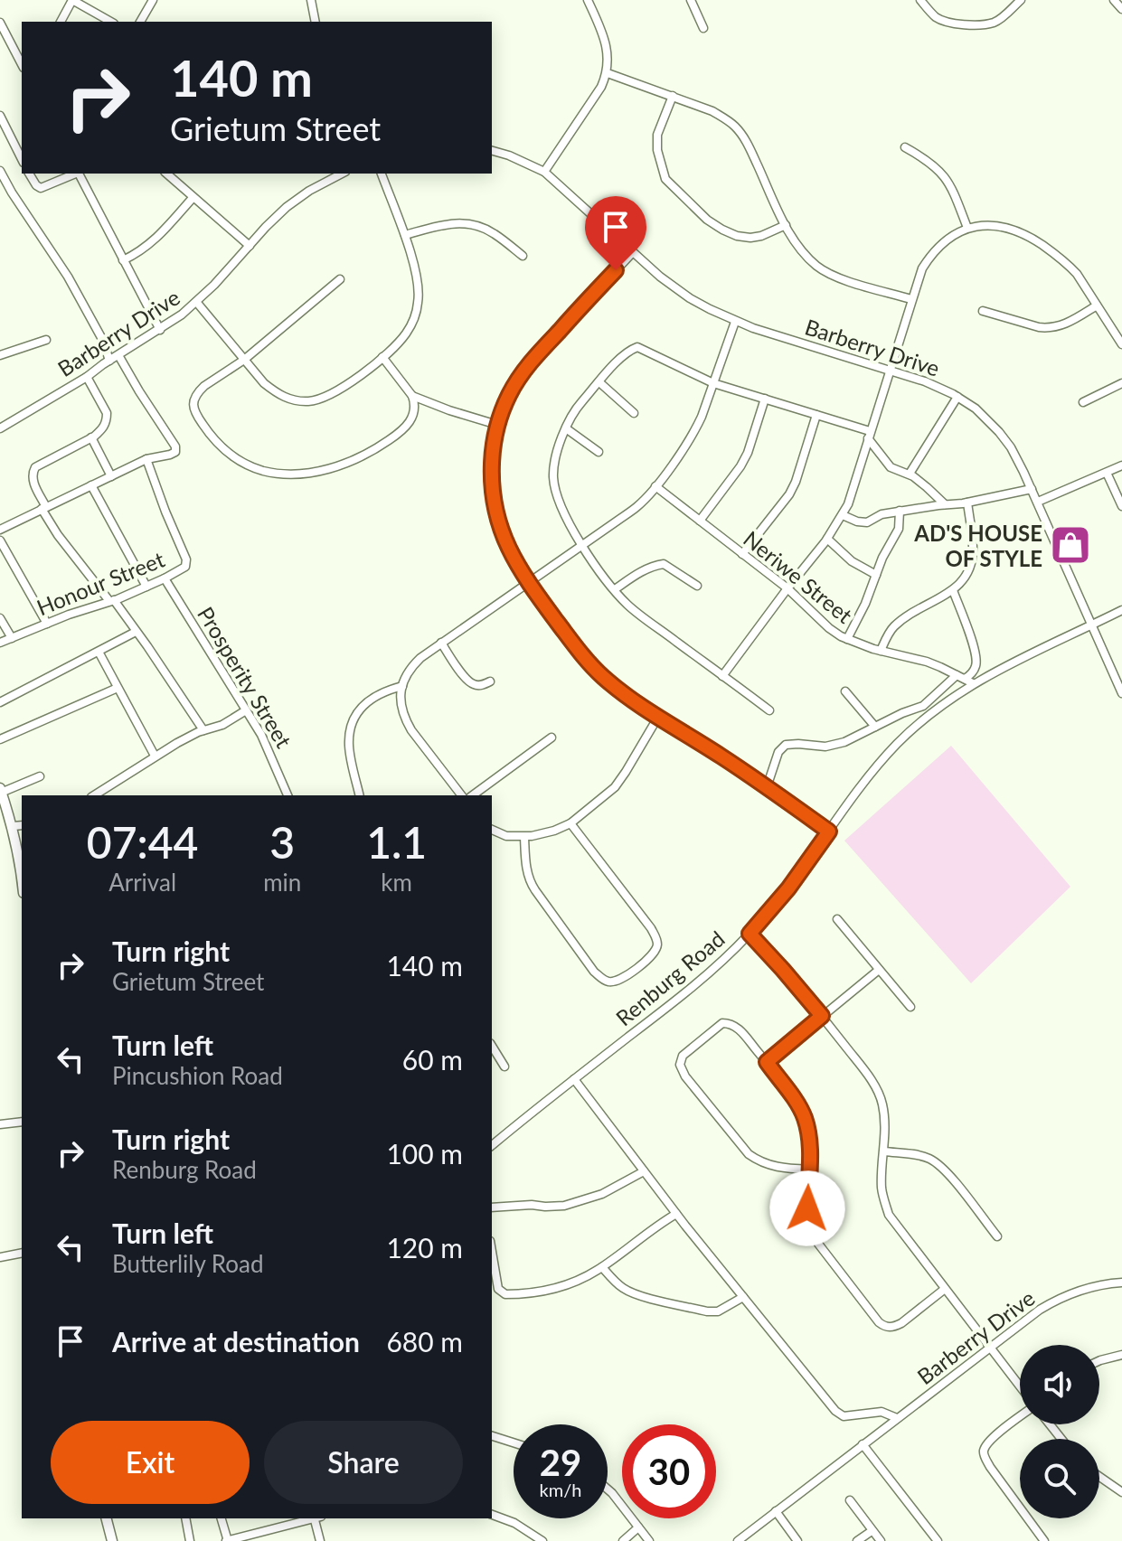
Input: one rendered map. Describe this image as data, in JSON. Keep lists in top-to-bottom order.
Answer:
{
  "streets": {
    "street": [
      "Barberry Drive",
      "Neriwe Street",
      "Honour Street",
      "Prosperity Street",
      "Renburg Road"
    ]
  },
  "crossings": [
    ["Barberry Drive", "Renburg Road"],
    ["Neriwe Street", "Renburg Road"],
    ["Honour Street", "Prosperity Street"]
  ],
  "places": {
    "shop": ["AD'S HOUSE OF STYLE"]
  },
  "page": {
    "turn": ["140 m", "Grietum Street"],
    "eta": [
      "07:44",
      "Arrival",
      "3",
      "min",
      "1.1",
      "km"
    ],
    "list": [
      {
        "name": "Turn right",
        "note": "Grietum Street",
        "value": "140 m"
      },
      {
        "name": "Turn left",
        "note": "Pincushion Road",
        "value": "60 m"
      },
      {
        "name": "Turn right",
        "note": "Renburg Road",
        "value": "100 m"
      },
      {
        "name": "Turn left",
        "note": "Butterlily Road",
        "value": "120 m"
      },
      {
        "name": "Arrive at destination",
        "value": "680 m"
      }
    ],
    "buttons": ["Exit", "Share"],
    "speed": "29 km/h",
    "limit": "30"
  }
}
